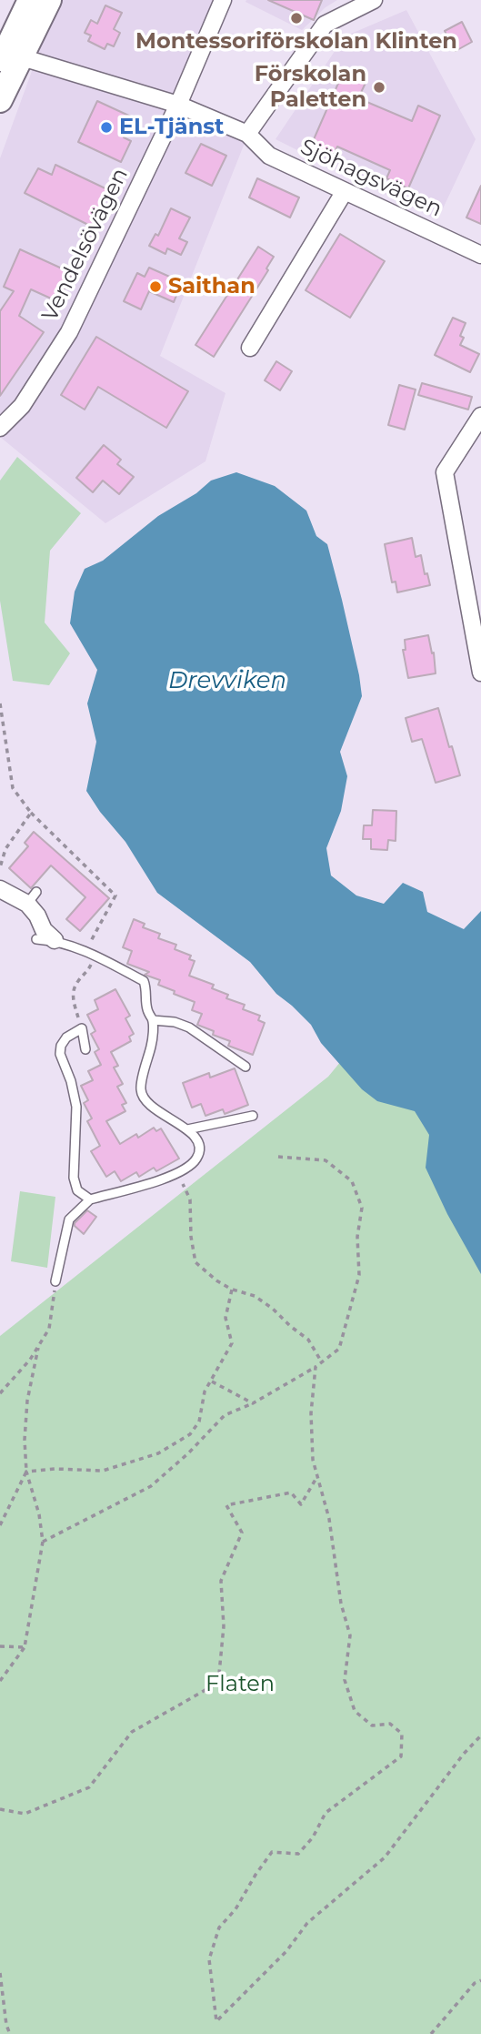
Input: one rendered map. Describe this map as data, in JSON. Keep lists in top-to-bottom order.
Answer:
{
  "streets": {
    "street": ["Sjöhagsvägen", "Vendelsövägen"]
  },
  "water": ["Drevviken"],
  "parks": ["Flaten"],
  "places": [
    "Montessoriförskolan Klinten",
    "Förskolan Paletten",
    "EL-Tjänst",
    "Saithan"
  ]
}
